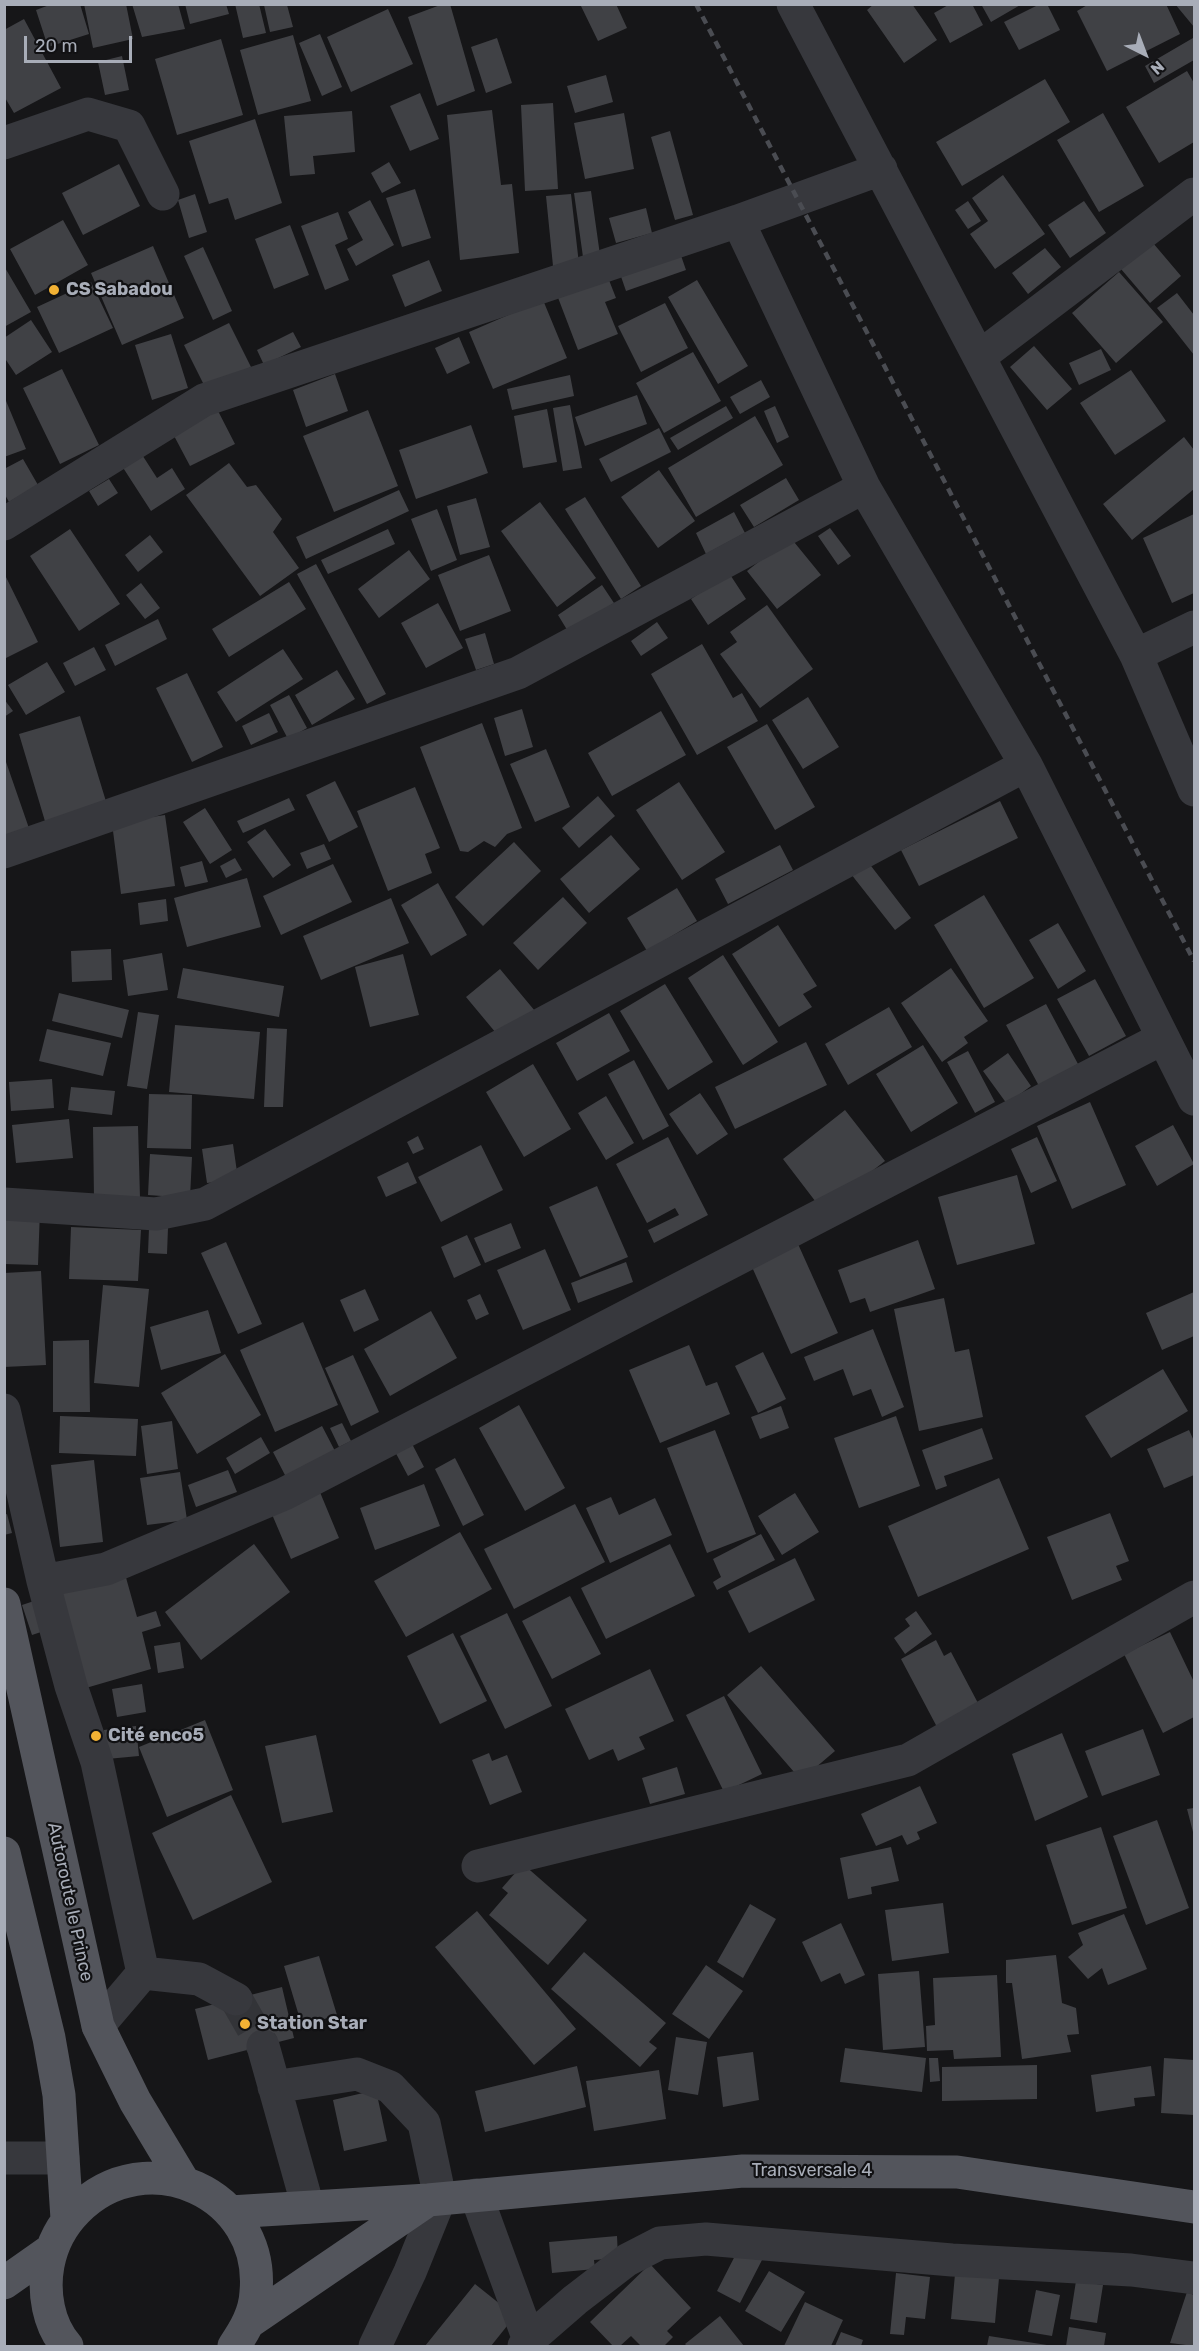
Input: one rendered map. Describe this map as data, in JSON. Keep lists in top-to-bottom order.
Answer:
{
  "streets": {
    "main road": ["Autoroute le Prince", "Transversale 4"]
  },
  "places": ["CS Sabadou", "Cité enco5", "Station Star"],
  "scale_bar": "20 m",
  "north": "bottom right"
}
